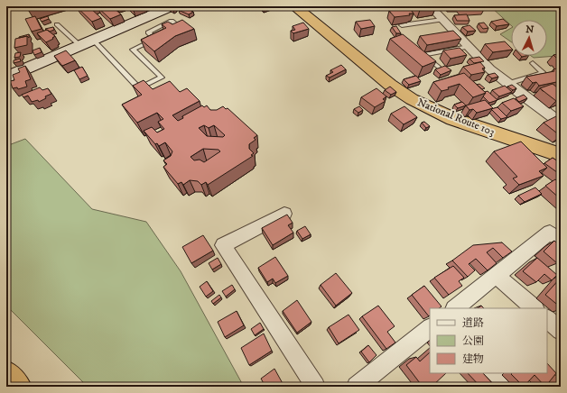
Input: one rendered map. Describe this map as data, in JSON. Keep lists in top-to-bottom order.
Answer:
{
  "streets": {
    "highway": ["National Route 103"]
  },
  "legend": ["道路", "公園", "建物"],
  "north": "top"
}
